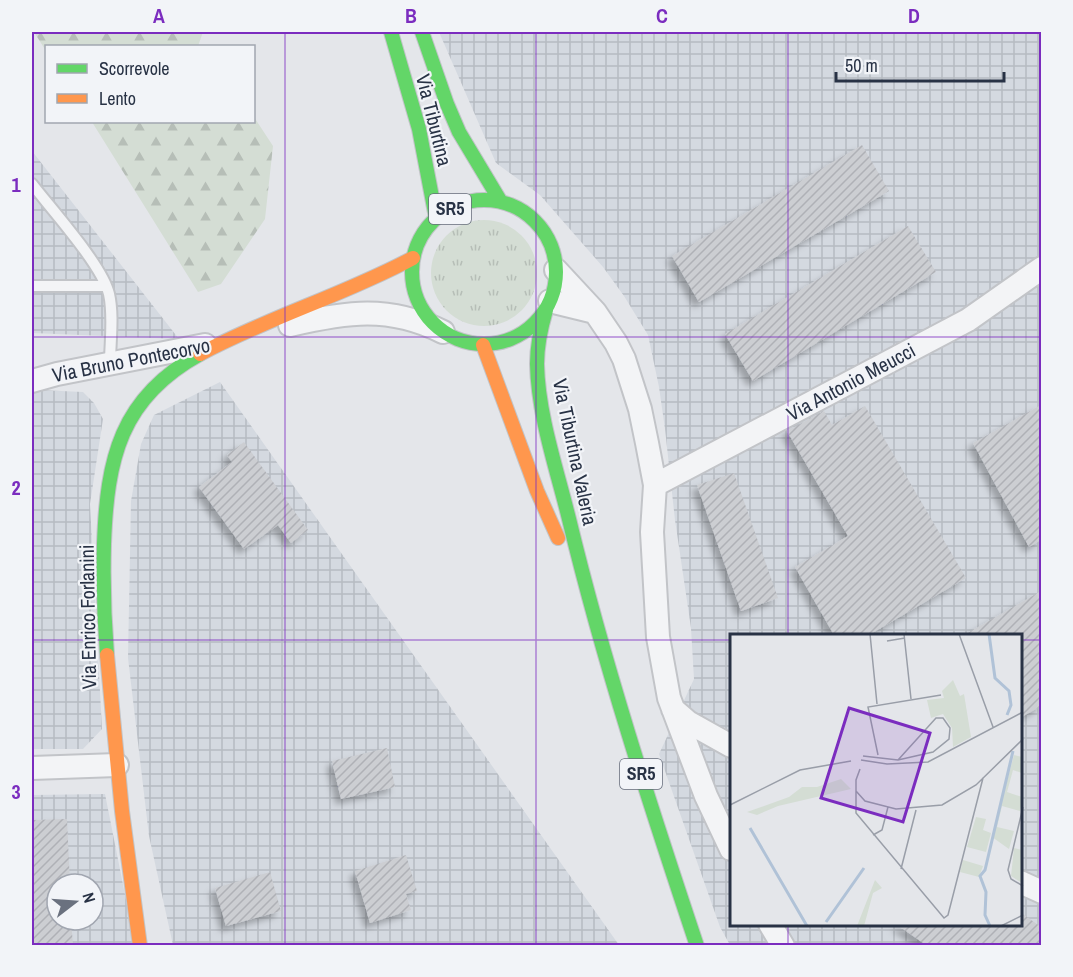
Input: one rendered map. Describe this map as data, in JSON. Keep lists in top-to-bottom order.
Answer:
{
  "streets": {
    "main road": [
      "Via Tiburtina",
      "SR5",
      "Via Bruno Pontecorvo",
      "Via Tiburtina Valeria",
      "Via Enrico Forlanini"
    ],
    "street": ["Via Antonio Meucci"]
  },
  "crossings": [
    ["Via Tiburtina", "SR5"],
    ["Via Tiburtina", "Via Bruno Pontecorvo"],
    ["Via Tiburtina", "Via Tiburtina Valeria"],
    ["SR5", "Via Bruno Pontecorvo"],
    ["SR5", "Via Tiburtina Valeria"],
    ["Via Bruno Pontecorvo", "Via Tiburtina Valeria"],
    ["Via Bruno Pontecorvo", "Via Enrico Forlanini"]
  ],
  "legend": ["Scorrevole", "Lento"],
  "scale_bar": "50 m",
  "north": "right",
  "grid": {
    "columns": [
      "A",
      "B",
      "C",
      "D"
    ],
    "rows": ["1", "2", "3"]
  }
}
